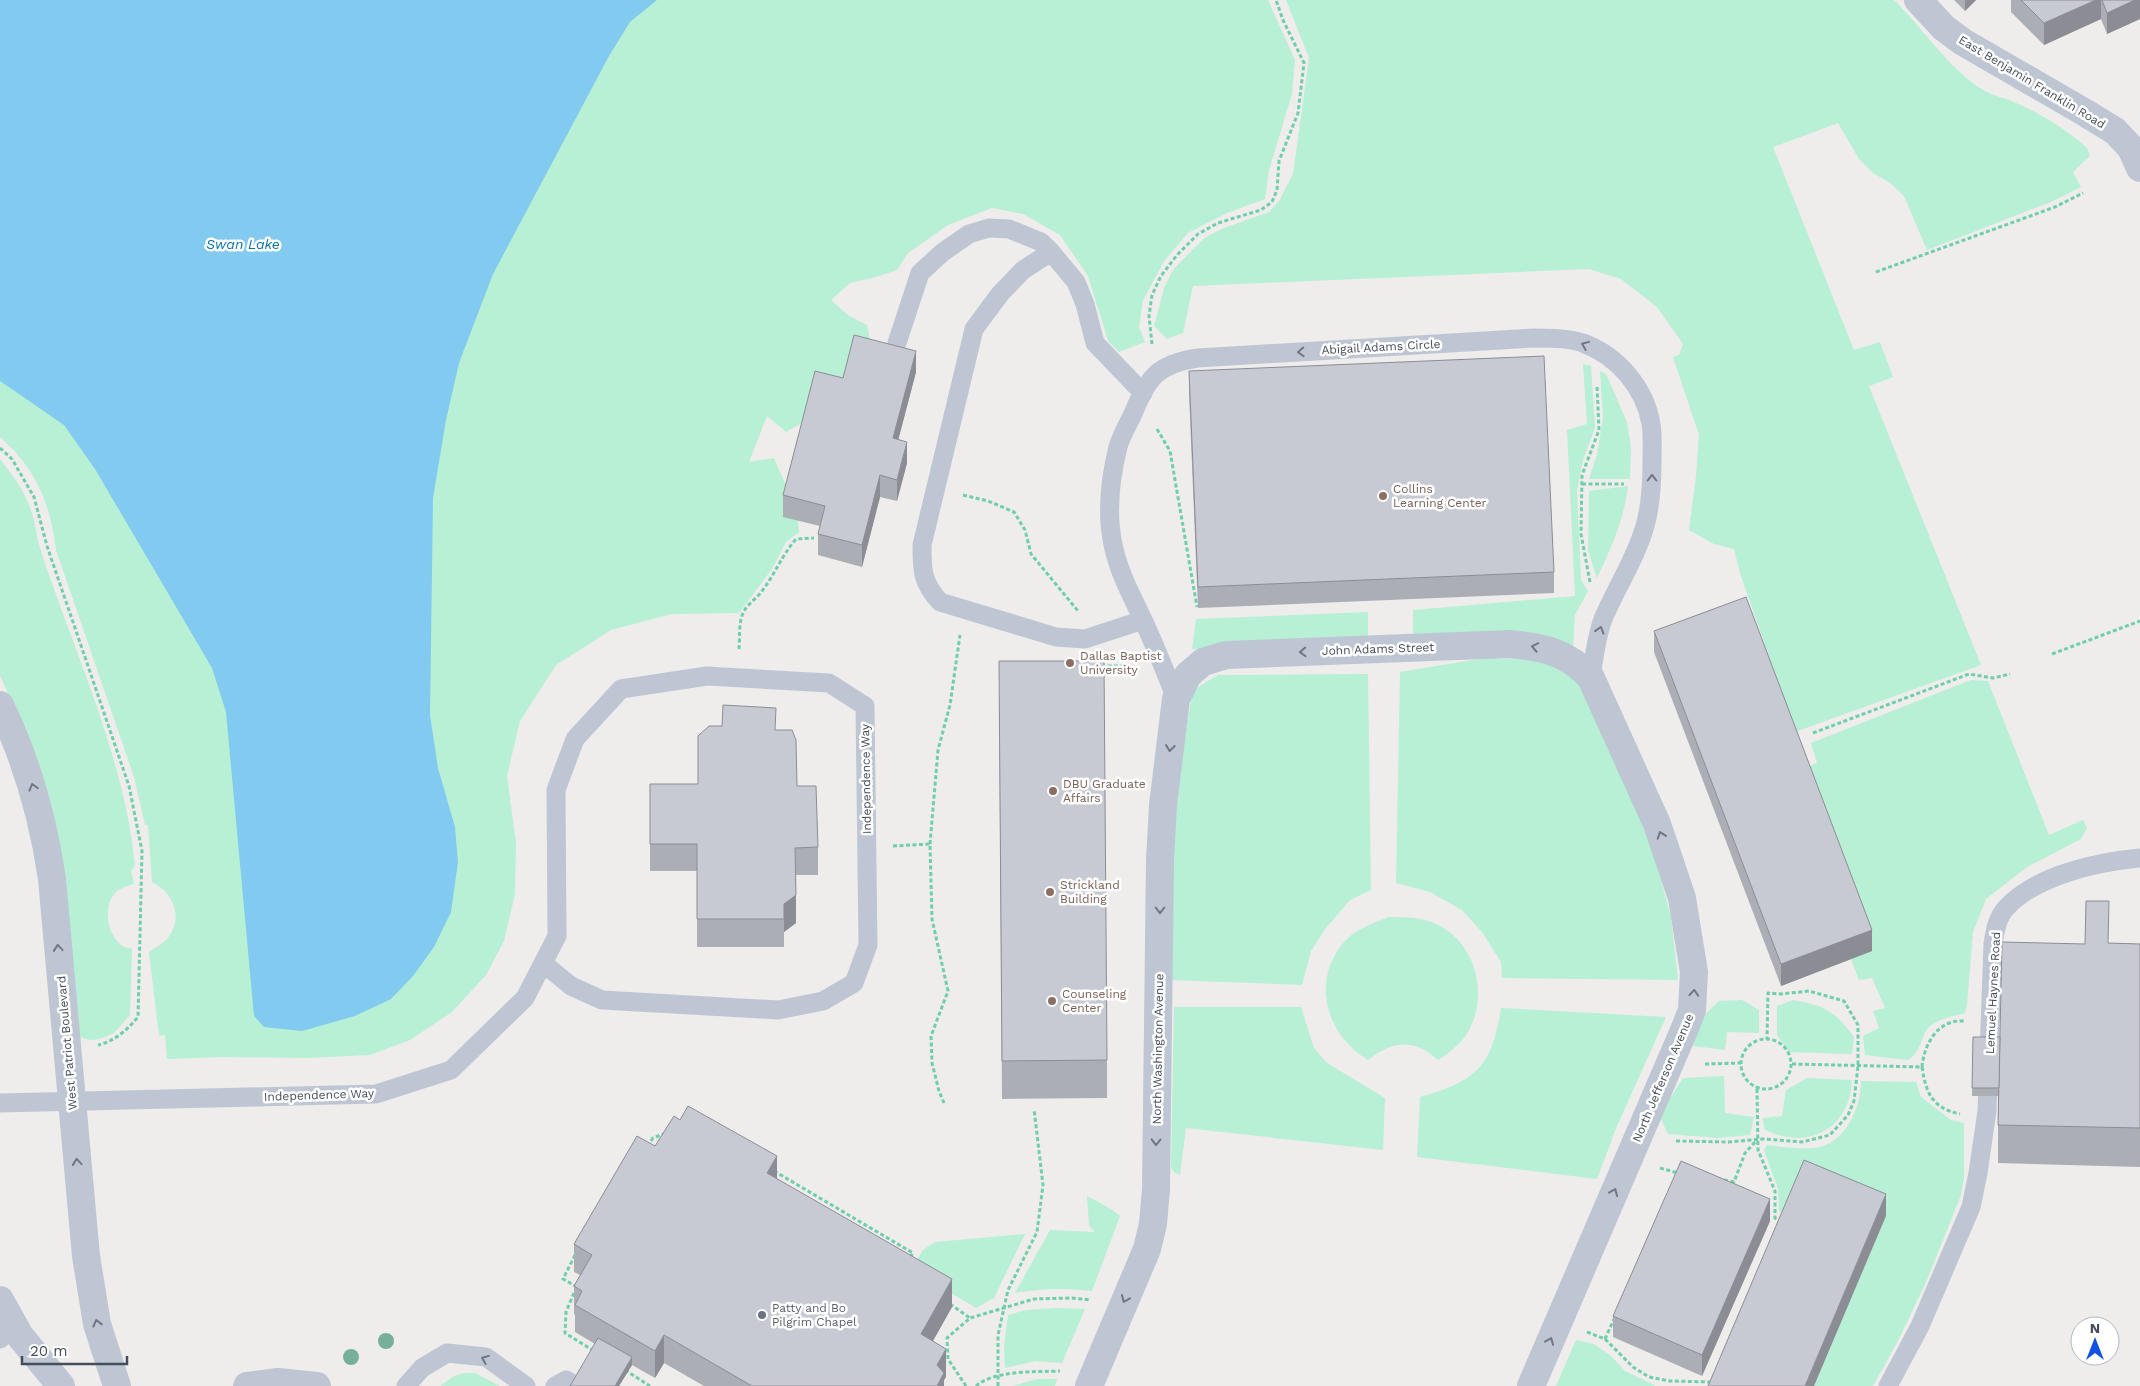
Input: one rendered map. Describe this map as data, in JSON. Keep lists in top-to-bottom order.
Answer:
{
  "streets": {
    "street": [
      "East Benjamin Franklin Road",
      "John Adams Street",
      "West Patriot Boulevard",
      "North Washington Avenue",
      "North Jefferson Avenue"
    ],
    "lane": ["Abigail Adams Circle", "Independence Way", "Lemuel Haynes Road"]
  },
  "crossings": [
    ["Abigail Adams Circle", "John Adams Street"],
    ["Abigail Adams Circle", "North Jefferson Avenue"],
    ["John Adams Street", "North Washington Avenue"],
    ["John Adams Street", "North Jefferson Avenue"],
    ["Independence Way", "West Patriot Boulevard"]
  ],
  "one_way": [
    "John Adams Street",
    "West Patriot Boulevard",
    "North Washington Avenue",
    "North Jefferson Avenue"
  ],
  "water": ["Swan Lake"],
  "places": [
    "Collins Learning Center",
    "Dallas Baptist University",
    "DBU Graduate Affairs",
    "Strickland Building",
    "Counseling Center",
    "Patty and Bo Pilgrim Chapel"
  ],
  "scale_bar": "20 m",
  "north": "top"
}
